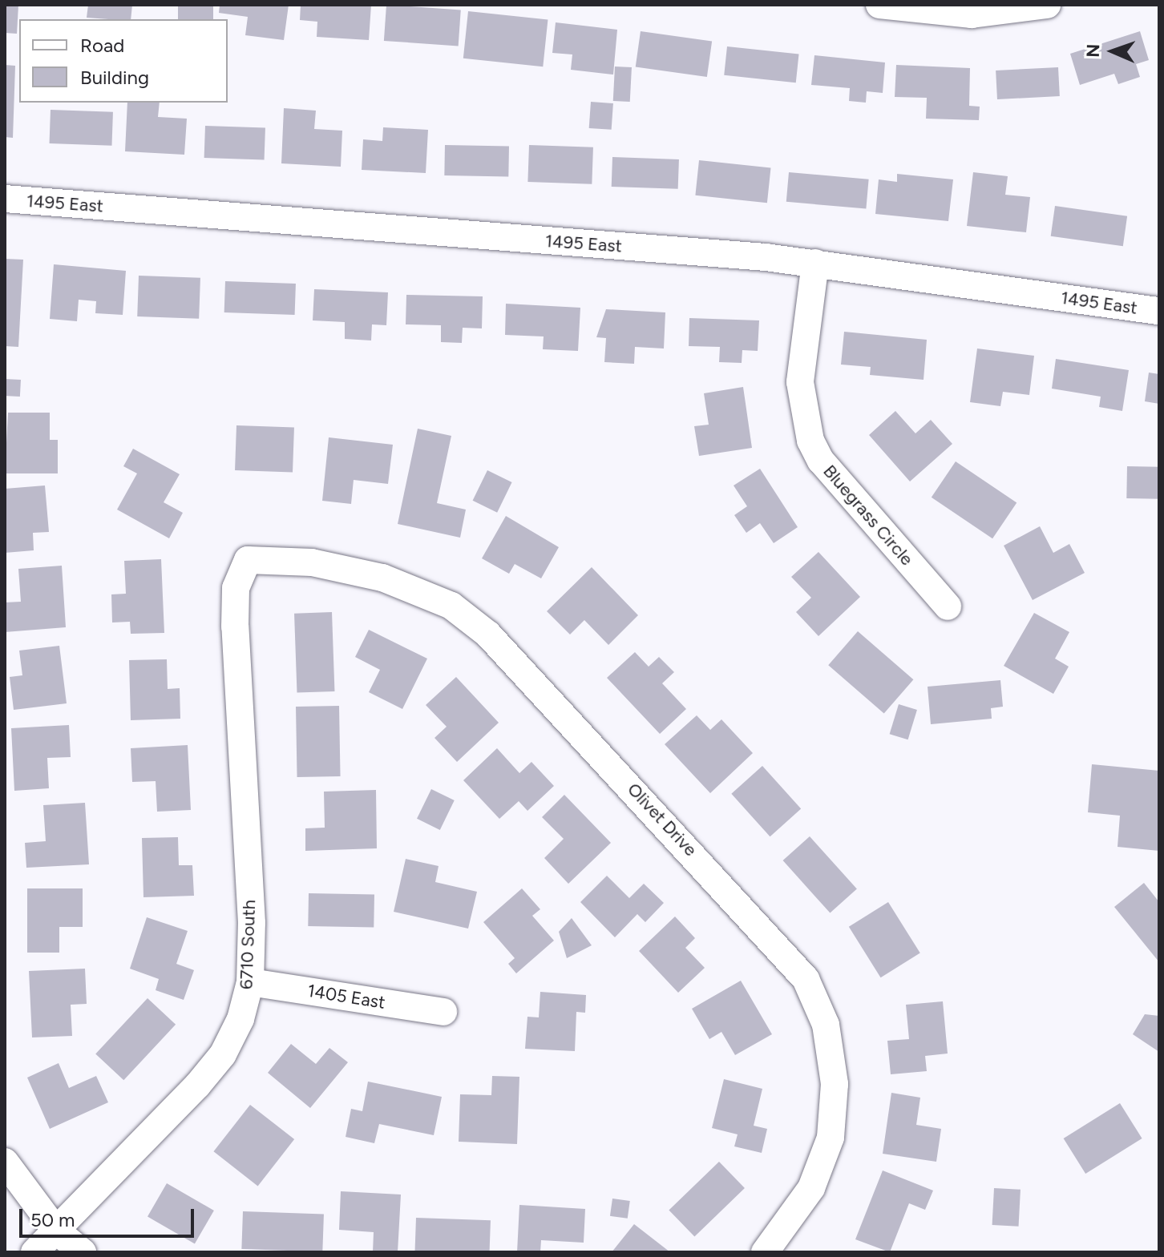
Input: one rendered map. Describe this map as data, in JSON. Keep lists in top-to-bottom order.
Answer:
{
  "streets": {
    "street": [
      "1495 East",
      "Bluegrass Circle",
      "Olivet Drive",
      "6710 South",
      "1405 East"
    ]
  },
  "crossings": [
    ["1495 East", "Bluegrass Circle"],
    ["Olivet Drive", "6710 South"],
    ["6710 South", "1405 East"]
  ],
  "legend": ["Road", "Building"],
  "scale_bar": "50 m",
  "north": "left"
}
